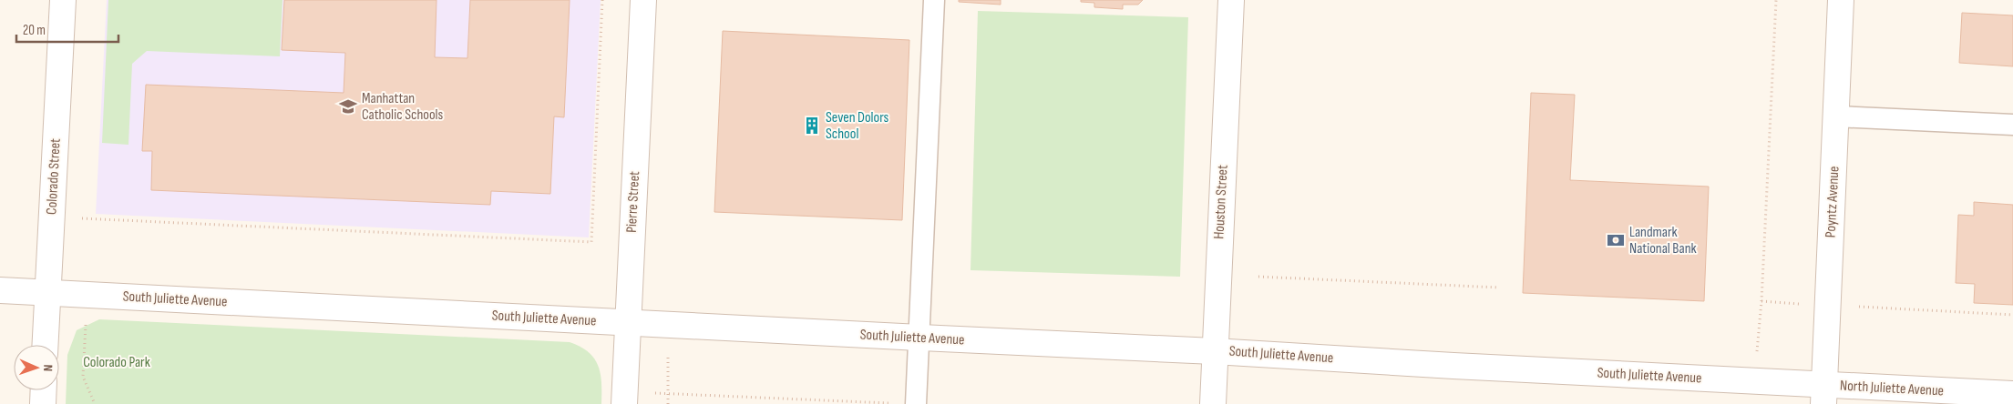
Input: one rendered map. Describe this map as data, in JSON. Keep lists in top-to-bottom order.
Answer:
{
  "streets": {
    "street": [
      "Colorado Street",
      "Pierre Street",
      "Houston Street",
      "Poyntz Avenue",
      "South Juliette Avenue",
      "North Juliette Avenue"
    ]
  },
  "crossings": [
    ["Colorado Street", "South Juliette Avenue"],
    ["Pierre Street", "South Juliette Avenue"],
    ["Houston Street", "South Juliette Avenue"],
    ["Poyntz Avenue", "South Juliette Avenue"],
    ["Poyntz Avenue", "North Juliette Avenue"],
    ["South Juliette Avenue", "North Juliette Avenue"]
  ],
  "parks": ["Colorado Park"],
  "places": {
    "school or university": ["Manhattan Catholic Schools"],
    "building": ["Seven Dolors School"],
    "bank": ["Landmark National Bank"]
  },
  "scale_bar": "20 m",
  "north": "right"
}
